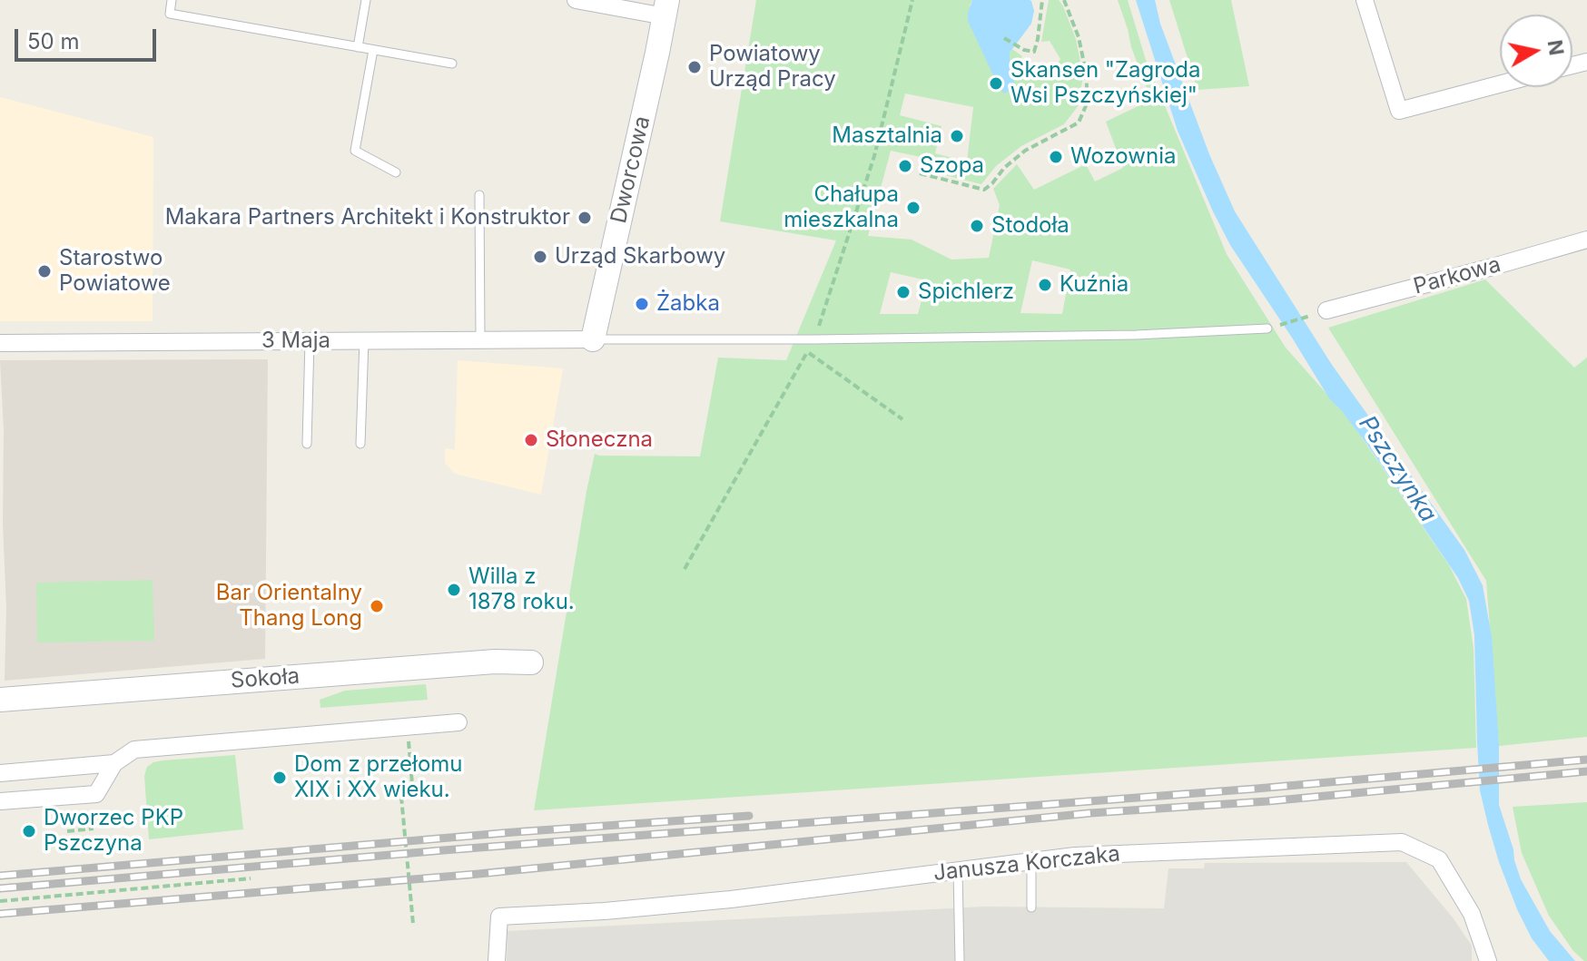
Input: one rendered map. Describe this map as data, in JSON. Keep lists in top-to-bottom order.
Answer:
{
  "streets": {
    "street": [
      "Dworcowa",
      "Parkowa",
      "3 Maja",
      "Sokoła",
      "Janusza Korczaka"
    ]
  },
  "crossings": [
    ["Dworcowa", "3 Maja"]
  ],
  "water": ["Pszczynka"],
  "places": [
    "Powiatowy Urząd Pracy",
    "Skansen \"Zagroda Wsi Pszczyńskiej\"",
    "Masztalnia",
    "Wozownia",
    "Szopa",
    "Chałupa mieszkalna",
    "Makara Partners Architekt i Konstruktor",
    "Stodoła",
    "Urząd Skarbowy",
    "Starostwo Powiatowe",
    "Kuźnia",
    "Spichlerz",
    "Żabka",
    "Słoneczna",
    "Willa z 1878 roku.",
    "Bar Orientalny Thang Long",
    "Dom z przełomu XIX i XX wieku.",
    "Dworzec PKP Pszczyna"
  ],
  "scale_bar": "50 m",
  "north": "right"
}
